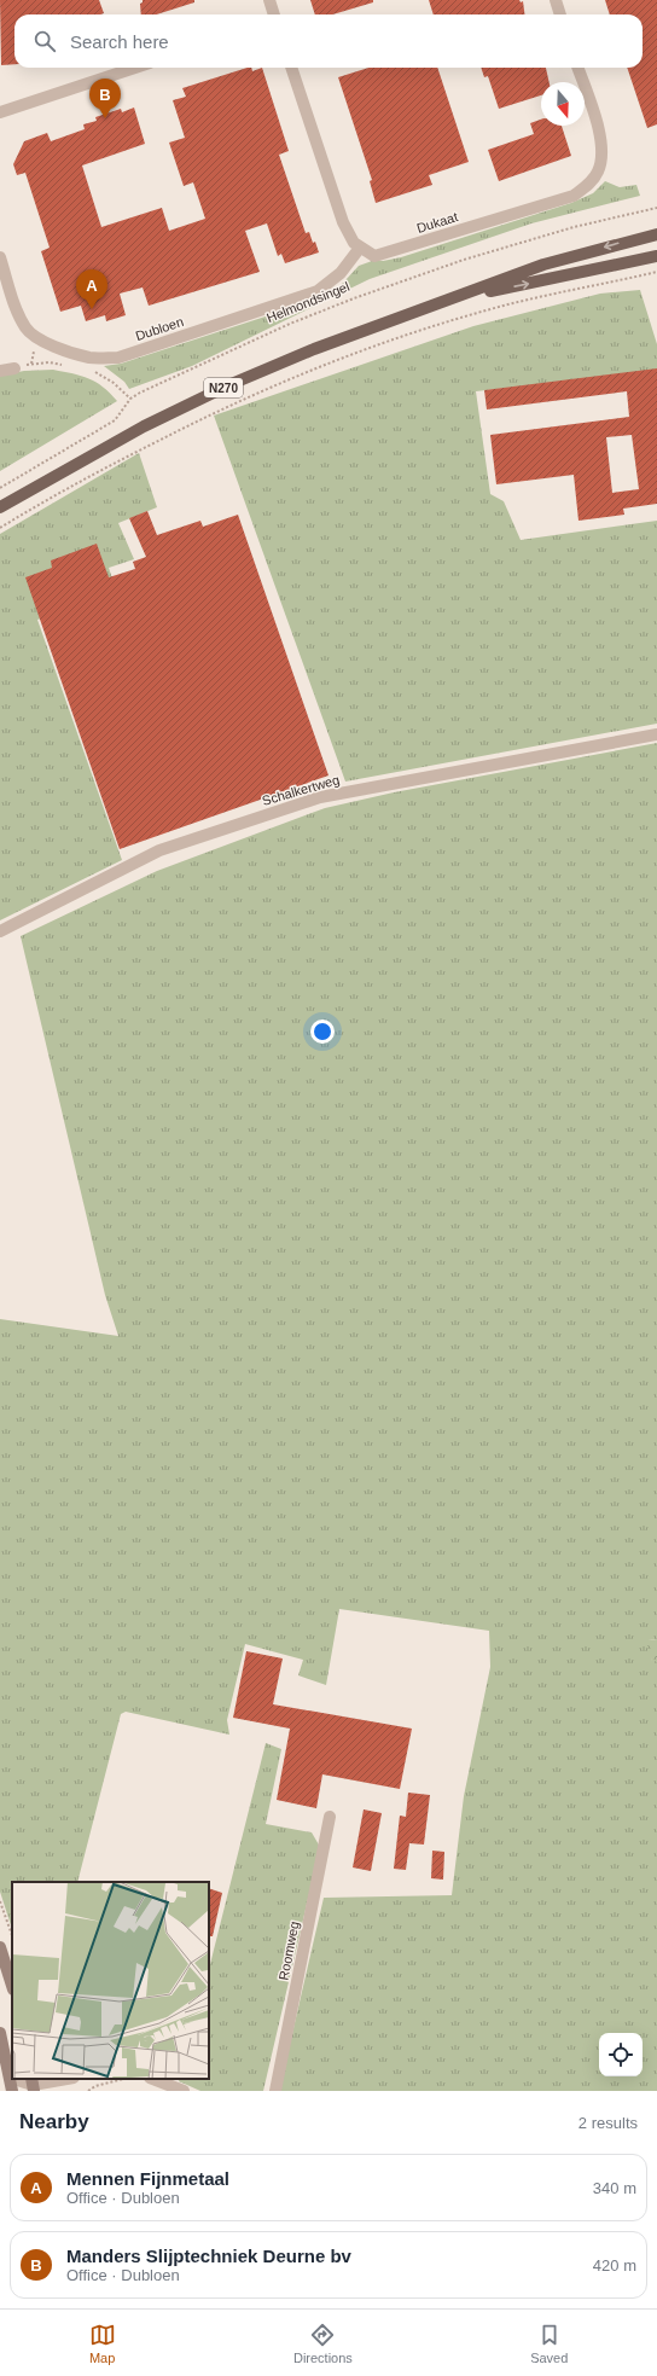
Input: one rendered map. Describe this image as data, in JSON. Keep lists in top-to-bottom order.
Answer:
{
  "streets": {
    "main road": ["N270"],
    "street": [
      "Dukaat",
      "Dubloen",
      "Schalkertweg",
      "Roomweg"
    ],
    "path": ["Helmondsingel"]
  },
  "crossings": [
    ["Dukaat", "Dubloen"]
  ],
  "north": "bottom",
  "page": {
    "search": "Search here",
    "pins": ["B", "A"],
    "heading": ["Nearby", "2 results"],
    "list": [
      {
        "mark": "A",
        "name": "Mennen Fijnmetaal",
        "note": "Office · Dubloen",
        "value": "340 m"
      },
      {
        "mark": "B",
        "name": "Manders Slijptechniek Deurne bv",
        "note": "Office · Dubloen",
        "value": "420 m"
      }
    ],
    "nav": ["Map", "Directions", "Saved"]
  }
}
